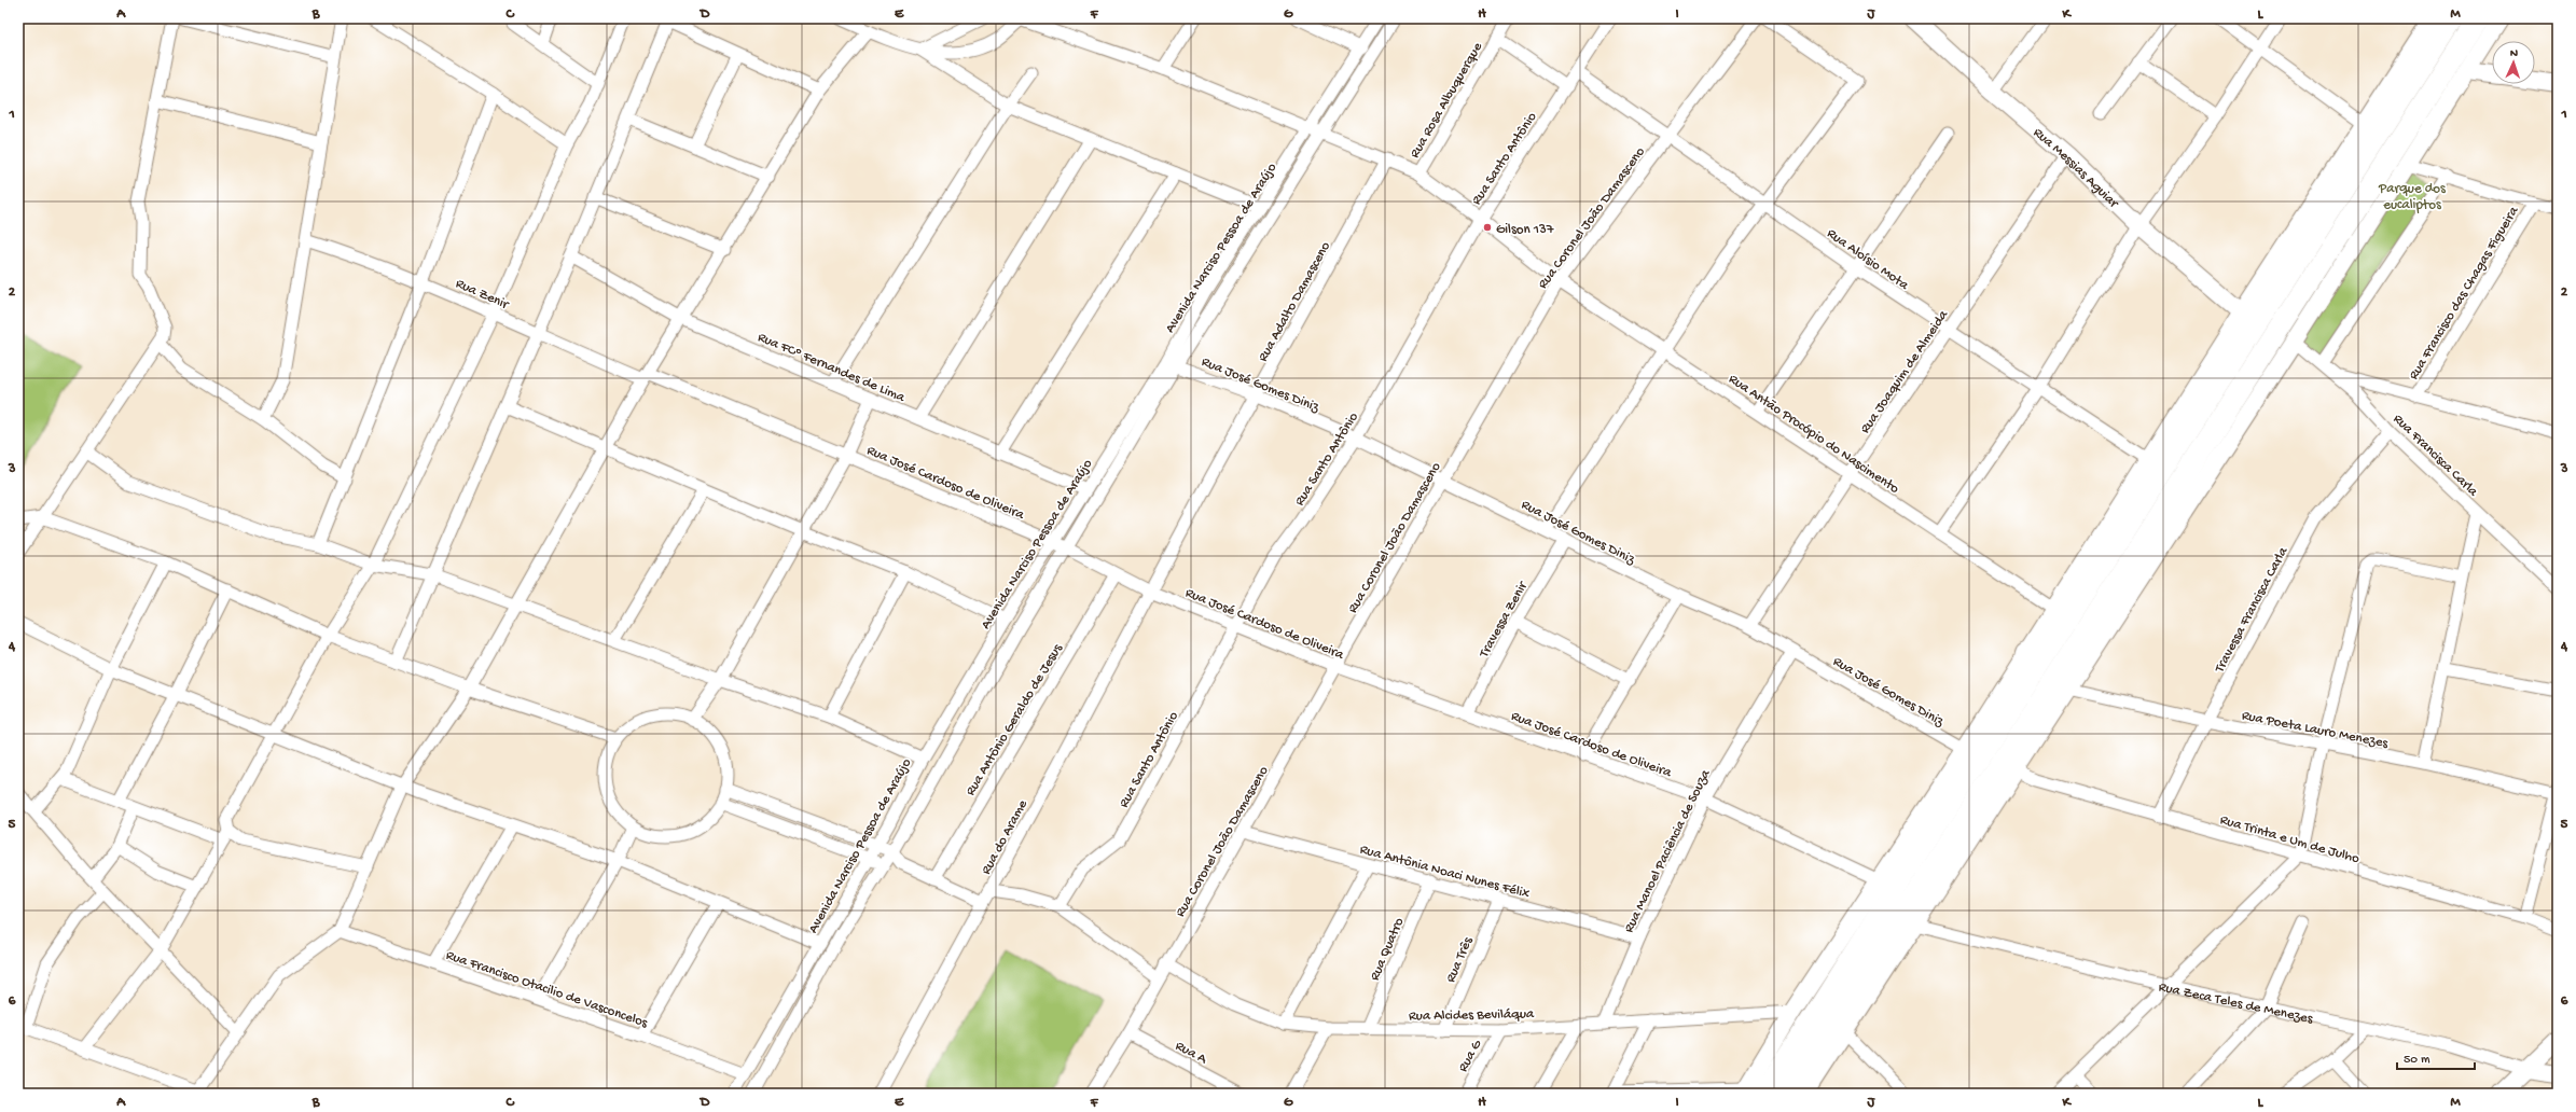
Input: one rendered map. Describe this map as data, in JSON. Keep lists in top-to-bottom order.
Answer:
{
  "streets": {
    "main road": ["Rua Messias Aguiar", "Rua Zeca Teles de Menezes"],
    "street": [
      "Rua Rosa Albuquerque",
      "Rua Santo Antônio",
      "Rua Coronel João Damasceno",
      "Avenida Narciso Pessoa de Araújo",
      "Rua Aloísio Mota",
      "Rua Zenir",
      "Rua Francisco das Chagas Figueira",
      "Rua Adalto Damasceno",
      "Rua FCº Fernandes de Lima",
      "Rua Joaquim de Almeida",
      "Rua José Gomes Diniz",
      "Rua Antão Procópio do Nascimento",
      "Rua Francisca Carla",
      "Rua José Cardoso de Oliveira",
      "Travessa Francisca Carla",
      "Travessa Zenir",
      "Rua Antônio Geraldo de Jesus",
      "Rua Poeta Lauro Menezes",
      "Rua do Arame",
      "Rua Trinta e Um de Julho",
      "Rua Manoel Paciência de Souza",
      "Rua Antônia Noaci Nunes Félix",
      "Rua Quatro",
      "Rua Três",
      "Rua Francisco Otacilio de Vasconcelos",
      "Rua Alcides Beviláqua",
      "Rua A",
      "Rua G"
    ]
  },
  "crossings": [
    ["Rua Rosa Albuquerque", "Rua Antão Procópio do Nascimento"],
    ["Rua Santo Antônio", "Rua Aloísio Mota"],
    ["Rua Santo Antônio", "Rua José Gomes Diniz"],
    ["Rua Santo Antônio", "Rua Antão Procópio do Nascimento"],
    ["Rua Santo Antônio", "Rua José Cardoso de Oliveira"],
    ["Rua Messias Aguiar", "Rua Joaquim de Almeida"],
    ["Rua Coronel João Damasceno", "Rua Aloísio Mota"],
    ["Rua Coronel João Damasceno", "Rua José Gomes Diniz"],
    ["Rua Coronel João Damasceno", "Rua Antão Procópio do Nascimento"],
    ["Rua Coronel João Damasceno", "Rua José Cardoso de Oliveira"],
    ["Rua Coronel João Damasceno", "Rua Antônia Noaci Nunes Félix"],
    ["Rua Coronel João Damasceno", "Rua Alcides Beviláqua"],
    ["Rua Coronel João Damasceno", "Rua A"],
    ["Avenida Narciso Pessoa de Araújo", "Rua FCº Fernandes de Lima"],
    ["Avenida Narciso Pessoa de Araújo", "Rua José Gomes Diniz"],
    ["Avenida Narciso Pessoa de Araújo", "Rua Antão Procópio do Nascimento"],
    ["Avenida Narciso Pessoa de Araújo", "Rua José Cardoso de Oliveira"],
    ["Avenida Narciso Pessoa de Araújo", "Rua Francisco Otacilio de Vasconcelos"],
    ["Rua Aloísio Mota", "Rua Joaquim de Almeida"],
    ["Rua Zenir", "Rua José Cardoso de Oliveira"],
    ["Rua Adalto Damasceno", "Rua José Gomes Diniz"],
    ["Rua Adalto Damasceno", "Rua Antão Procópio do Nascimento"],
    ["Rua Adalto Damasceno", "Rua José Cardoso de Oliveira"],
    ["Rua Adalto Damasceno", "Rua do Arame"],
    ["Rua Joaquim de Almeida", "Rua José Gomes Diniz"],
    ["Rua Joaquim de Almeida", "Rua Antão Procópio do Nascimento"],
    ["Rua José Gomes Diniz", "Travessa Zenir"],
    ["Rua José Gomes Diniz", "Rua Manoel Paciência de Souza"],
    ["Rua Francisca Carla", "Travessa Francisca Carla"],
    ["Rua José Cardoso de Oliveira", "Travessa Zenir"],
    ["Rua José Cardoso de Oliveira", "Rua Antônio Geraldo de Jesus"],
    ["Rua José Cardoso de Oliveira", "Rua do Arame"],
    ["Rua José Cardoso de Oliveira", "Rua Manoel Paciência de Souza"],
    ["Travessa Francisca Carla", "Rua Poeta Lauro Menezes"],
    ["Travessa Francisca Carla", "Rua Trinta e Um de Julho"],
    ["Rua Manoel Paciência de Souza", "Rua Antônia Noaci Nunes Félix"],
    ["Rua Manoel Paciência de Souza", "Rua Alcides Beviláqua"],
    ["Rua Antônia Noaci Nunes Félix", "Rua Quatro"],
    ["Rua Antônia Noaci Nunes Félix", "Rua Três"],
    ["Rua Quatro", "Rua Alcides Beviláqua"],
    ["Rua Três", "Rua Alcides Beviláqua"],
    ["Rua Alcides Beviláqua", "Rua G"]
  ],
  "parks": ["Parque dos eucaliptos"],
  "places": ["Gilson 137"],
  "scale_bar": "50 m",
  "north": "top",
  "grid": {
    "columns": [
      "A",
      "B",
      "C",
      "D",
      "E",
      "F",
      "G",
      "H",
      "I",
      "J",
      "K",
      "L",
      "M"
    ],
    "rows": [
      "1",
      "2",
      "3",
      "4",
      "5",
      "6"
    ]
  }
}
